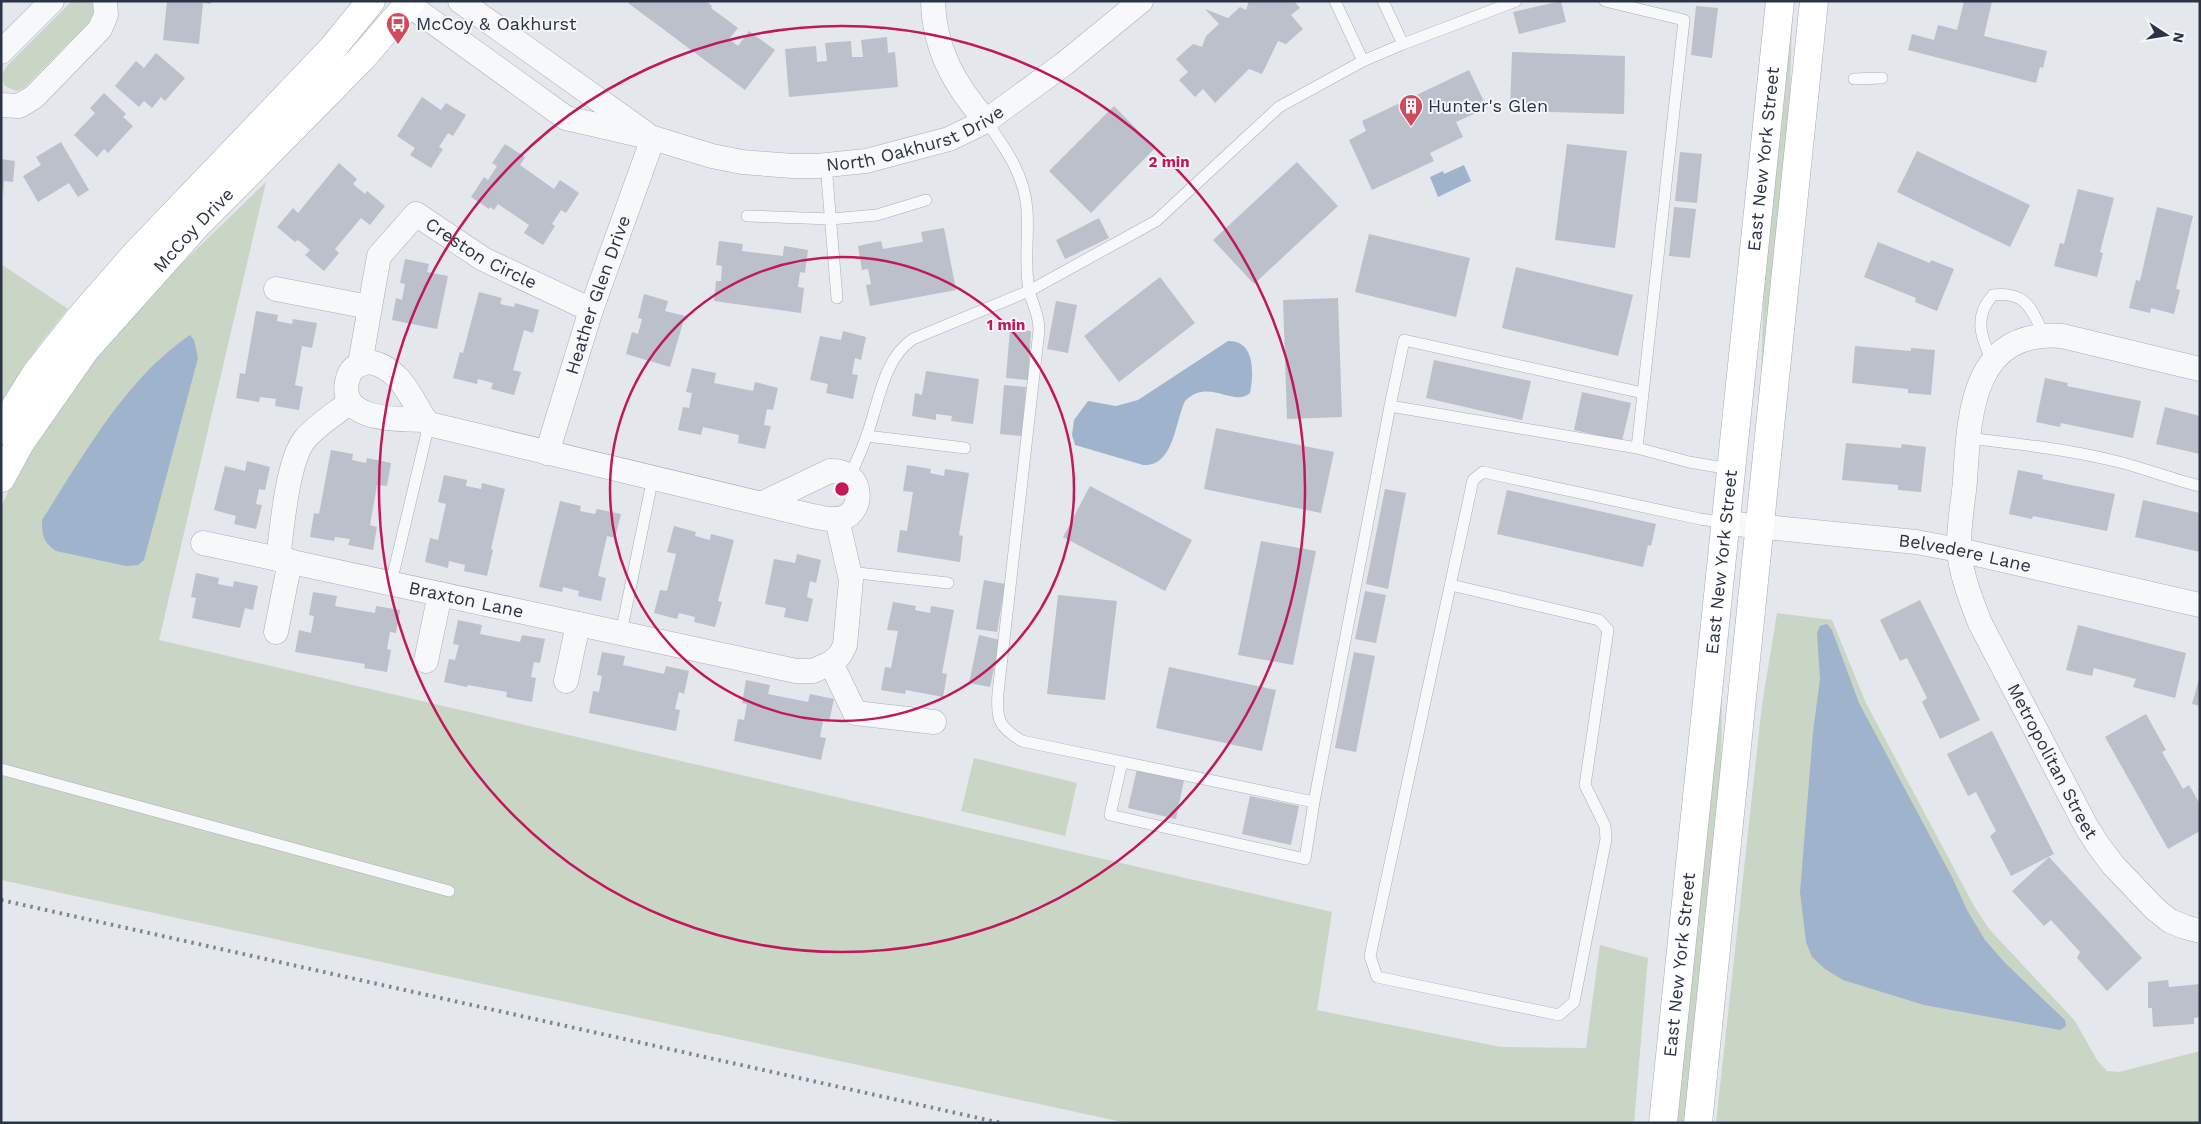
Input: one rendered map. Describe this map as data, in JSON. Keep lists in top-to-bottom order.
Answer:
{
  "streets": {
    "main road": ["East New York Street", "McCoy Drive"],
    "street": [
      "North Oakhurst Drive",
      "Creston Circle",
      "Heather Glen Drive",
      "Belvedere Lane",
      "Braxton Lane",
      "Metropolitan Street"
    ]
  },
  "crossings": [
    ["North Oakhurst Drive", "McCoy Drive"],
    ["North Oakhurst Drive", "Heather Glen Drive"],
    ["East New York Street", "Belvedere Lane"],
    ["Creston Circle", "Heather Glen Drive"],
    ["Belvedere Lane", "Metropolitan Street"]
  ],
  "places": {
    "bus stop": ["McCoy & Oakhurst"],
    "building": ["Hunter's Glen"]
  },
  "north": "right",
  "rings": ["2 min", "1 min"]
}
